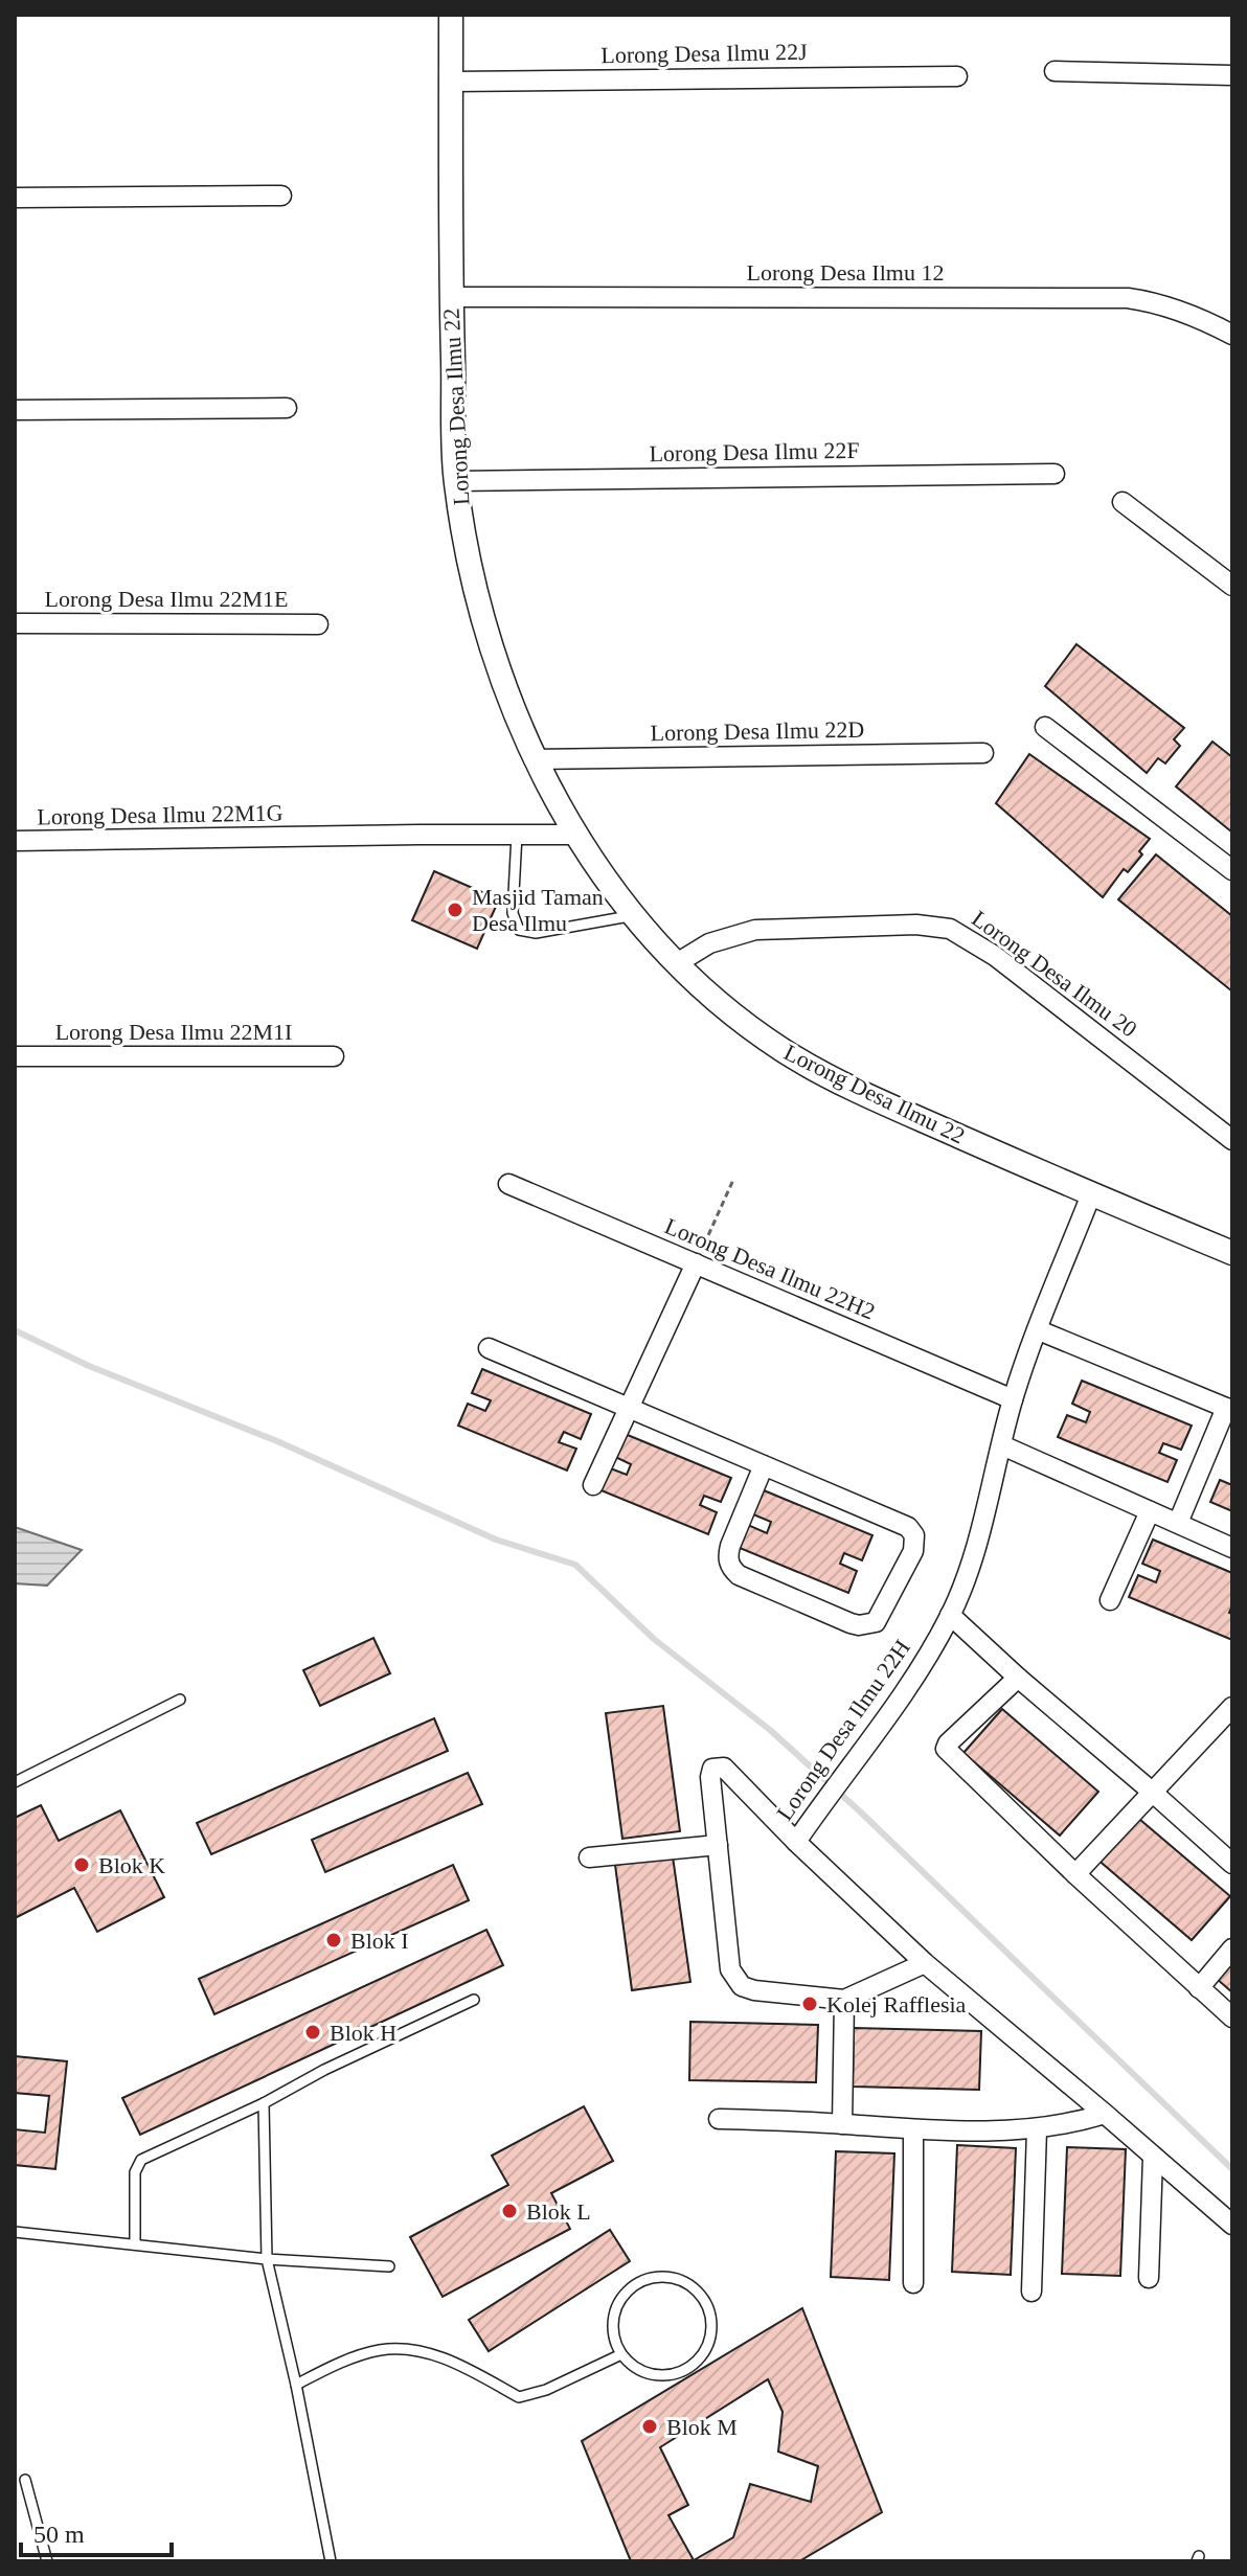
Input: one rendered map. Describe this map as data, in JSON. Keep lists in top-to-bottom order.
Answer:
{
  "streets": {
    "street": [
      "Lorong Desa Ilmu 22J",
      "Lorong Desa Ilmu 12",
      "Lorong Desa Ilmu 22",
      "Lorong Desa Ilmu 22F",
      "Lorong Desa Ilmu 22M1E",
      "Lorong Desa Ilmu 22D",
      "Lorong Desa Ilmu 22M1G",
      "Lorong Desa Ilmu 20",
      "Lorong Desa Ilmu 22M1I",
      "Lorong Desa Ilmu 22H2",
      "Lorong Desa Ilmu 22H"
    ]
  },
  "crossings": [
    ["Lorong Desa Ilmu 22J", "Lorong Desa Ilmu 22"],
    ["Lorong Desa Ilmu 12", "Lorong Desa Ilmu 22"],
    ["Lorong Desa Ilmu 22", "Lorong Desa Ilmu 22F"],
    ["Lorong Desa Ilmu 22", "Lorong Desa Ilmu 22D"],
    ["Lorong Desa Ilmu 22", "Lorong Desa Ilmu 22M1G"],
    ["Lorong Desa Ilmu 22", "Lorong Desa Ilmu 20"],
    ["Lorong Desa Ilmu 22", "Lorong Desa Ilmu 22H"],
    ["Lorong Desa Ilmu 22H2", "Lorong Desa Ilmu 22H"]
  ],
  "places": [
    "Masjid Taman Desa Ilmu",
    "Blok K",
    "Blok I",
    "Kolej Rafflesia",
    "Blok H",
    "Blok L",
    "Blok M"
  ],
  "scale_bar": "50 m"
}
